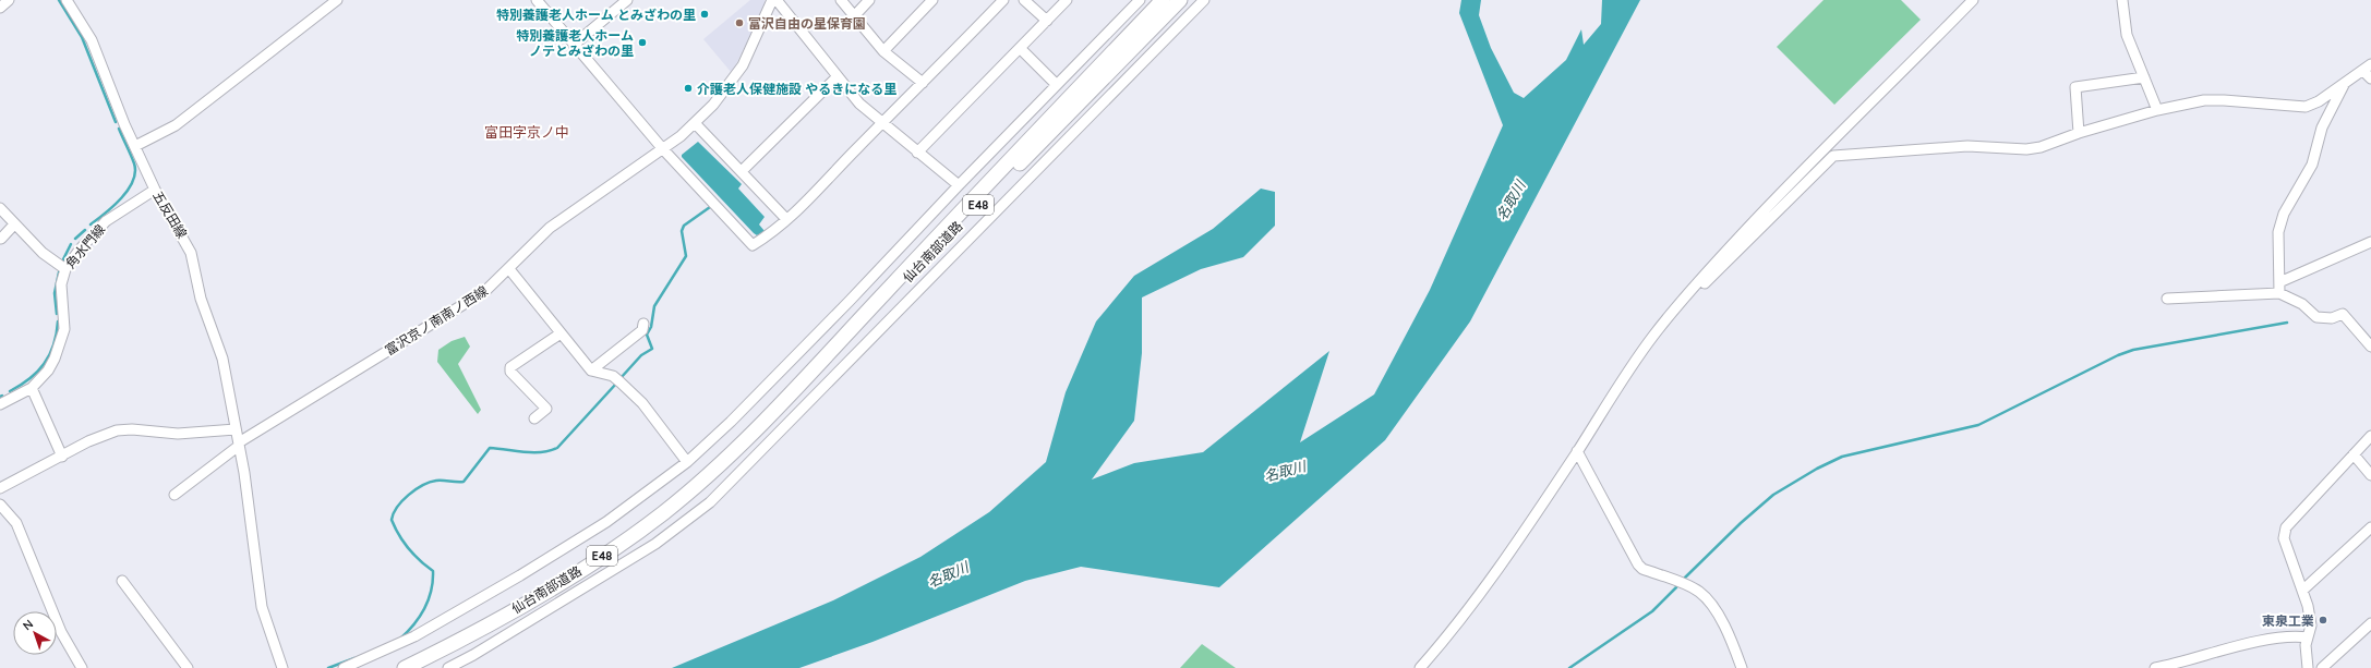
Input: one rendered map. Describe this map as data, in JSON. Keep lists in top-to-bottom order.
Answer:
{
  "streets": {
    "highway": ["E48", "仙台南部道路"],
    "street": ["五反田線", "角水門線", "富沢京ノ南南ノ西線"]
  },
  "crossings": [
    ["五反田線", "角水門線"],
    ["五反田線", "富沢京ノ南南ノ西線"]
  ],
  "districts": ["富田字京ノ中"],
  "water": ["名取川"],
  "places": [
    "特別養護老人ホーム とみざわの里",
    "富沢自由の星保育園",
    "特別養護老人ホーム ノテとみざわの里",
    "介護老人保健施設 やるきになる里",
    "東泉工業"
  ],
  "north": "top left"
}
